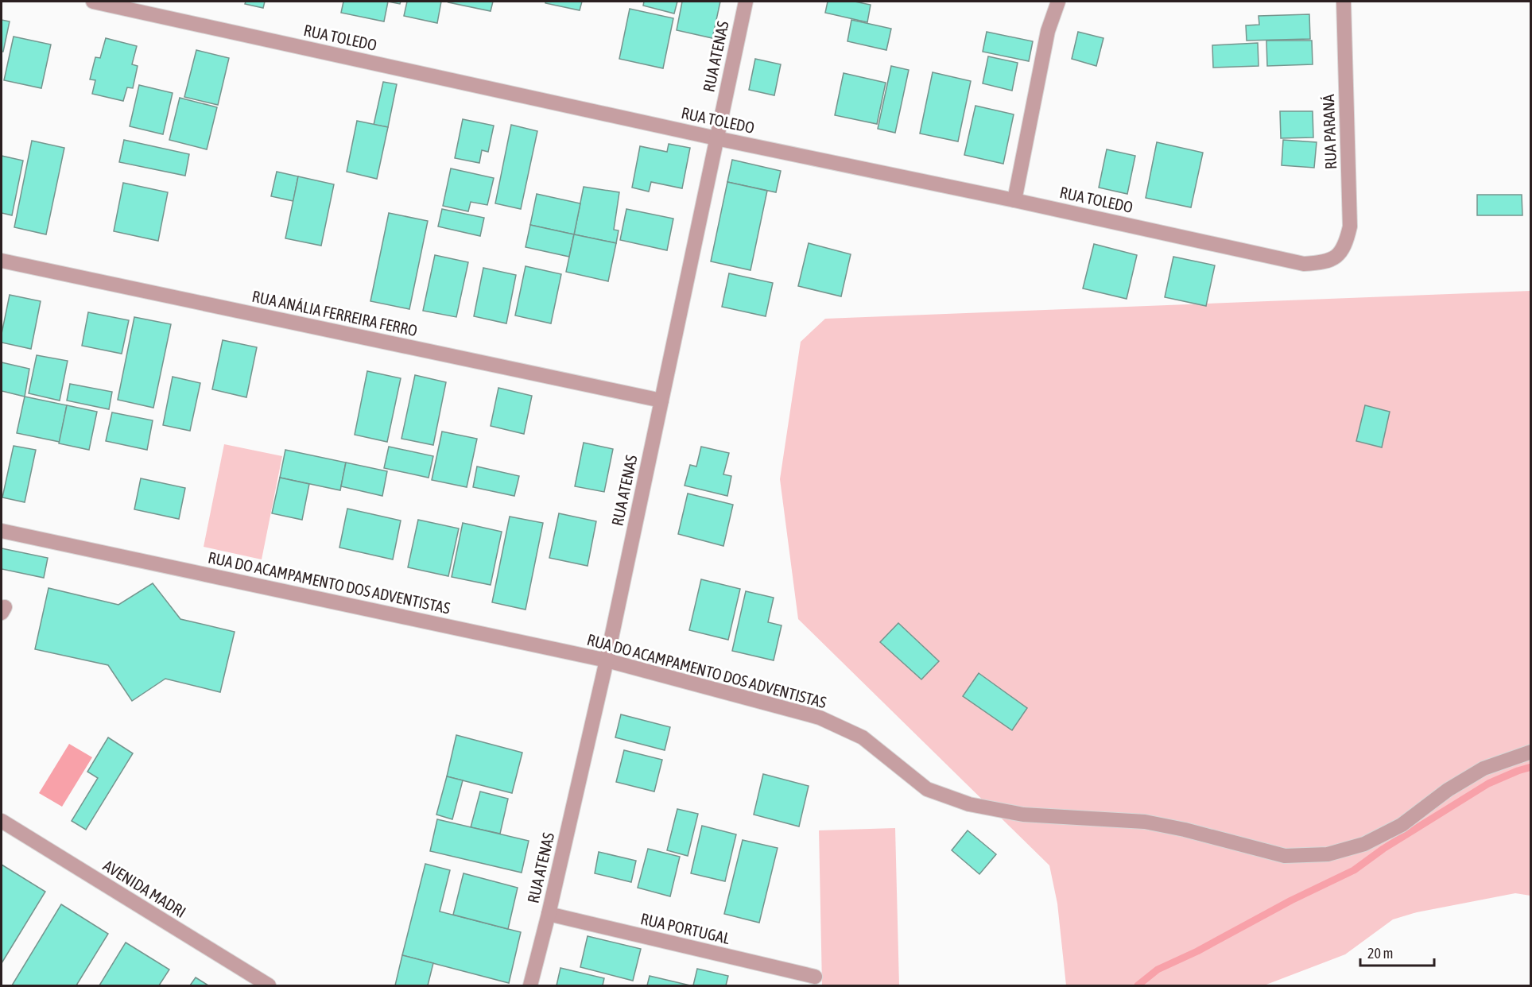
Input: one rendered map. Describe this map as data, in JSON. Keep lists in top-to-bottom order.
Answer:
{
  "streets": {
    "street": [
      "RUA TOLEDO",
      "RUA ATENAS",
      "RUA PARANÁ",
      "RUA ANÁLIA FERREIRA FERRO",
      "RUA DO ACAMPAMENTO DOS ADVENTISTAS",
      "AVENIDA MADRI",
      "RUA PORTUGAL"
    ]
  },
  "crossings": [
    ["RUA TOLEDO", "RUA ATENAS"],
    ["RUA TOLEDO", "RUA PARANÁ"],
    ["RUA ATENAS", "RUA ANÁLIA FERREIRA FERRO"],
    ["RUA ATENAS", "RUA DO ACAMPAMENTO DOS ADVENTISTAS"],
    ["RUA ATENAS", "RUA PORTUGAL"]
  ],
  "scale_bar": "20 m"
}
